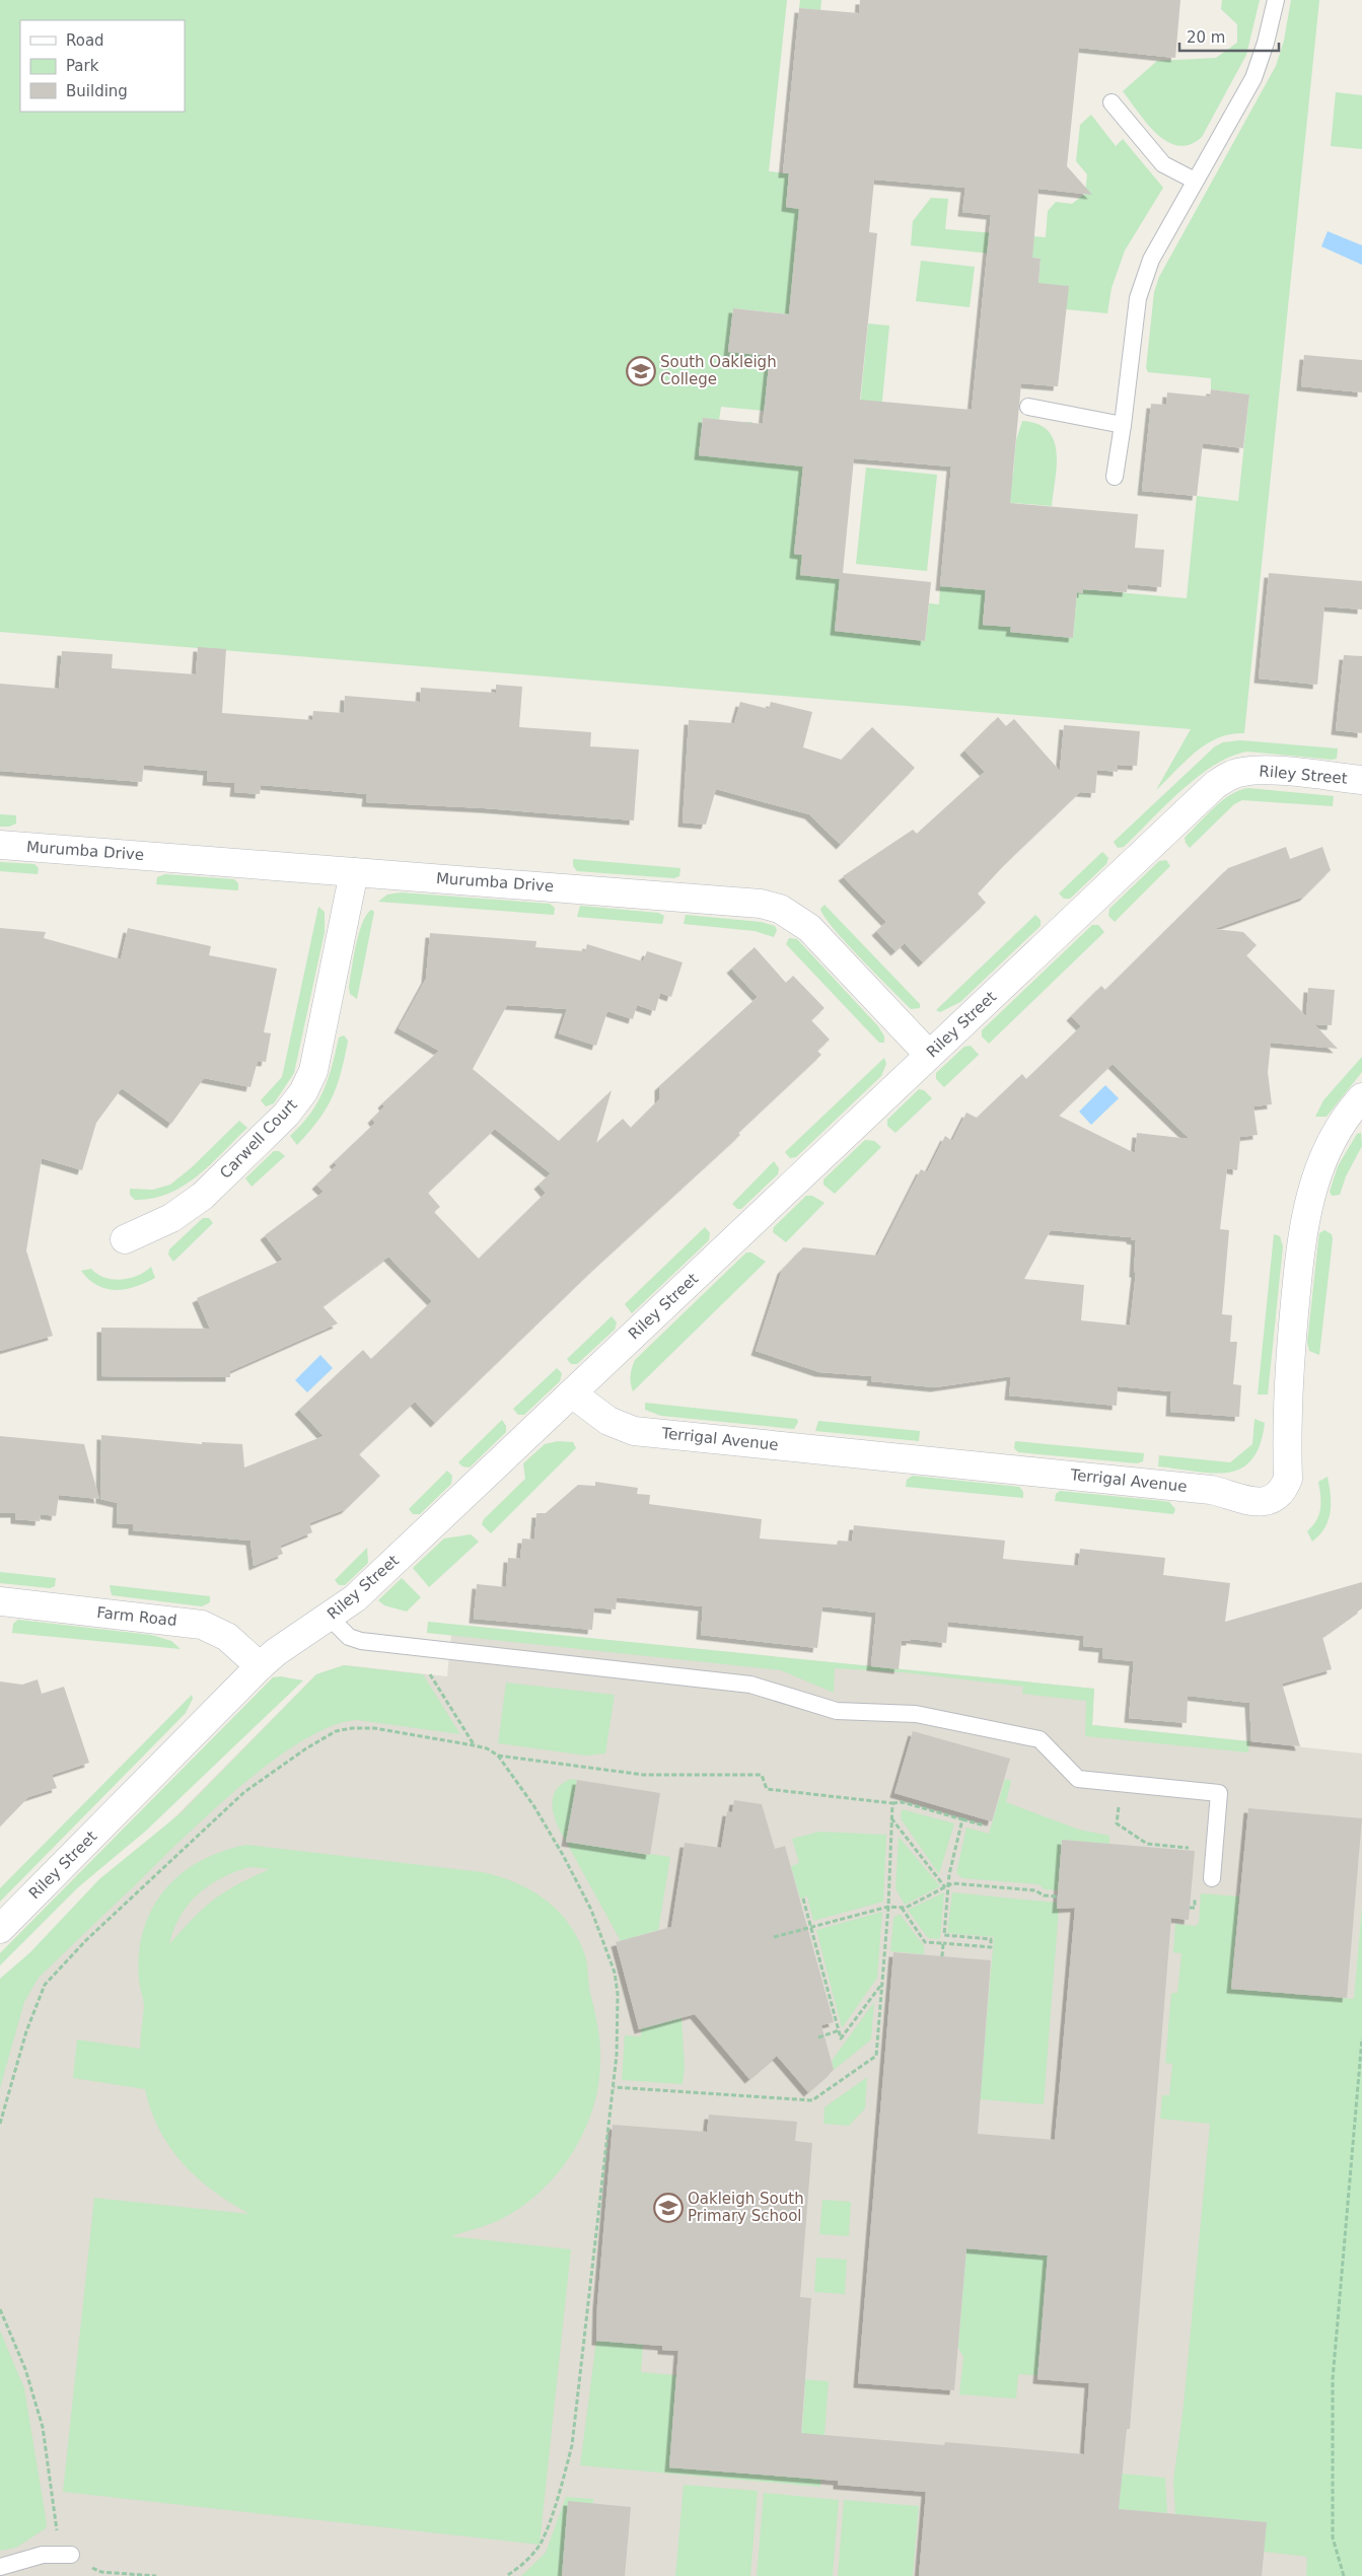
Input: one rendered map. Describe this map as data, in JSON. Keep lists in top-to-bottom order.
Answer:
{
  "streets": {
    "street": [
      "Riley Street",
      "Murumba Drive",
      "Carwell Court",
      "Terrigal Avenue",
      "Farm Road"
    ]
  },
  "crossings": [
    ["Riley Street", "Murumba Drive"],
    ["Riley Street", "Terrigal Avenue"],
    ["Riley Street", "Farm Road"],
    ["Murumba Drive", "Carwell Court"]
  ],
  "places": {
    "school or university": ["South Oakleigh College", "Oakleigh South Primary School"]
  },
  "legend": ["Road", "Park", "Building"],
  "scale_bar": "20 m"
}
